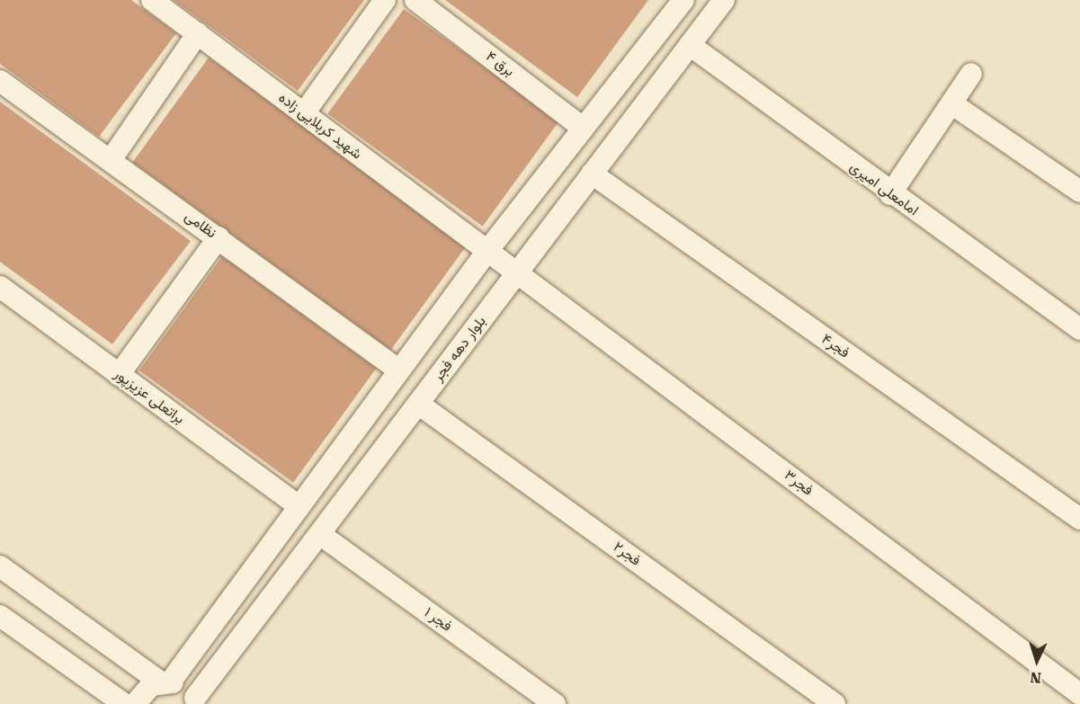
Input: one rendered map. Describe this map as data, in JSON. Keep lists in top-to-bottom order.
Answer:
{
  "streets": {
    "street": [
      "برق ۴",
      "شهید کربلایی زاده",
      "امامعلی امیری",
      "نظامی",
      "فجر۴",
      "بلوار دهه فجر",
      "براتعلی عزیزپور",
      "فجر۳",
      "فجر۲",
      "فجر ۱"
    ]
  },
  "crossings": [
    ["شهید کربلایی زاده", "بلوار دهه فجر"],
    ["شهید کربلایی زاده", "فجر۳"],
    ["امامعلی امیری", "بلوار دهه فجر"],
    ["فجر۴", "بلوار دهه فجر"],
    ["بلوار دهه فجر", "فجر۳"],
    ["بلوار دهه فجر", "فجر۲"],
    ["بلوار دهه فجر", "فجر ۱"]
  ],
  "north": "bottom"
}
